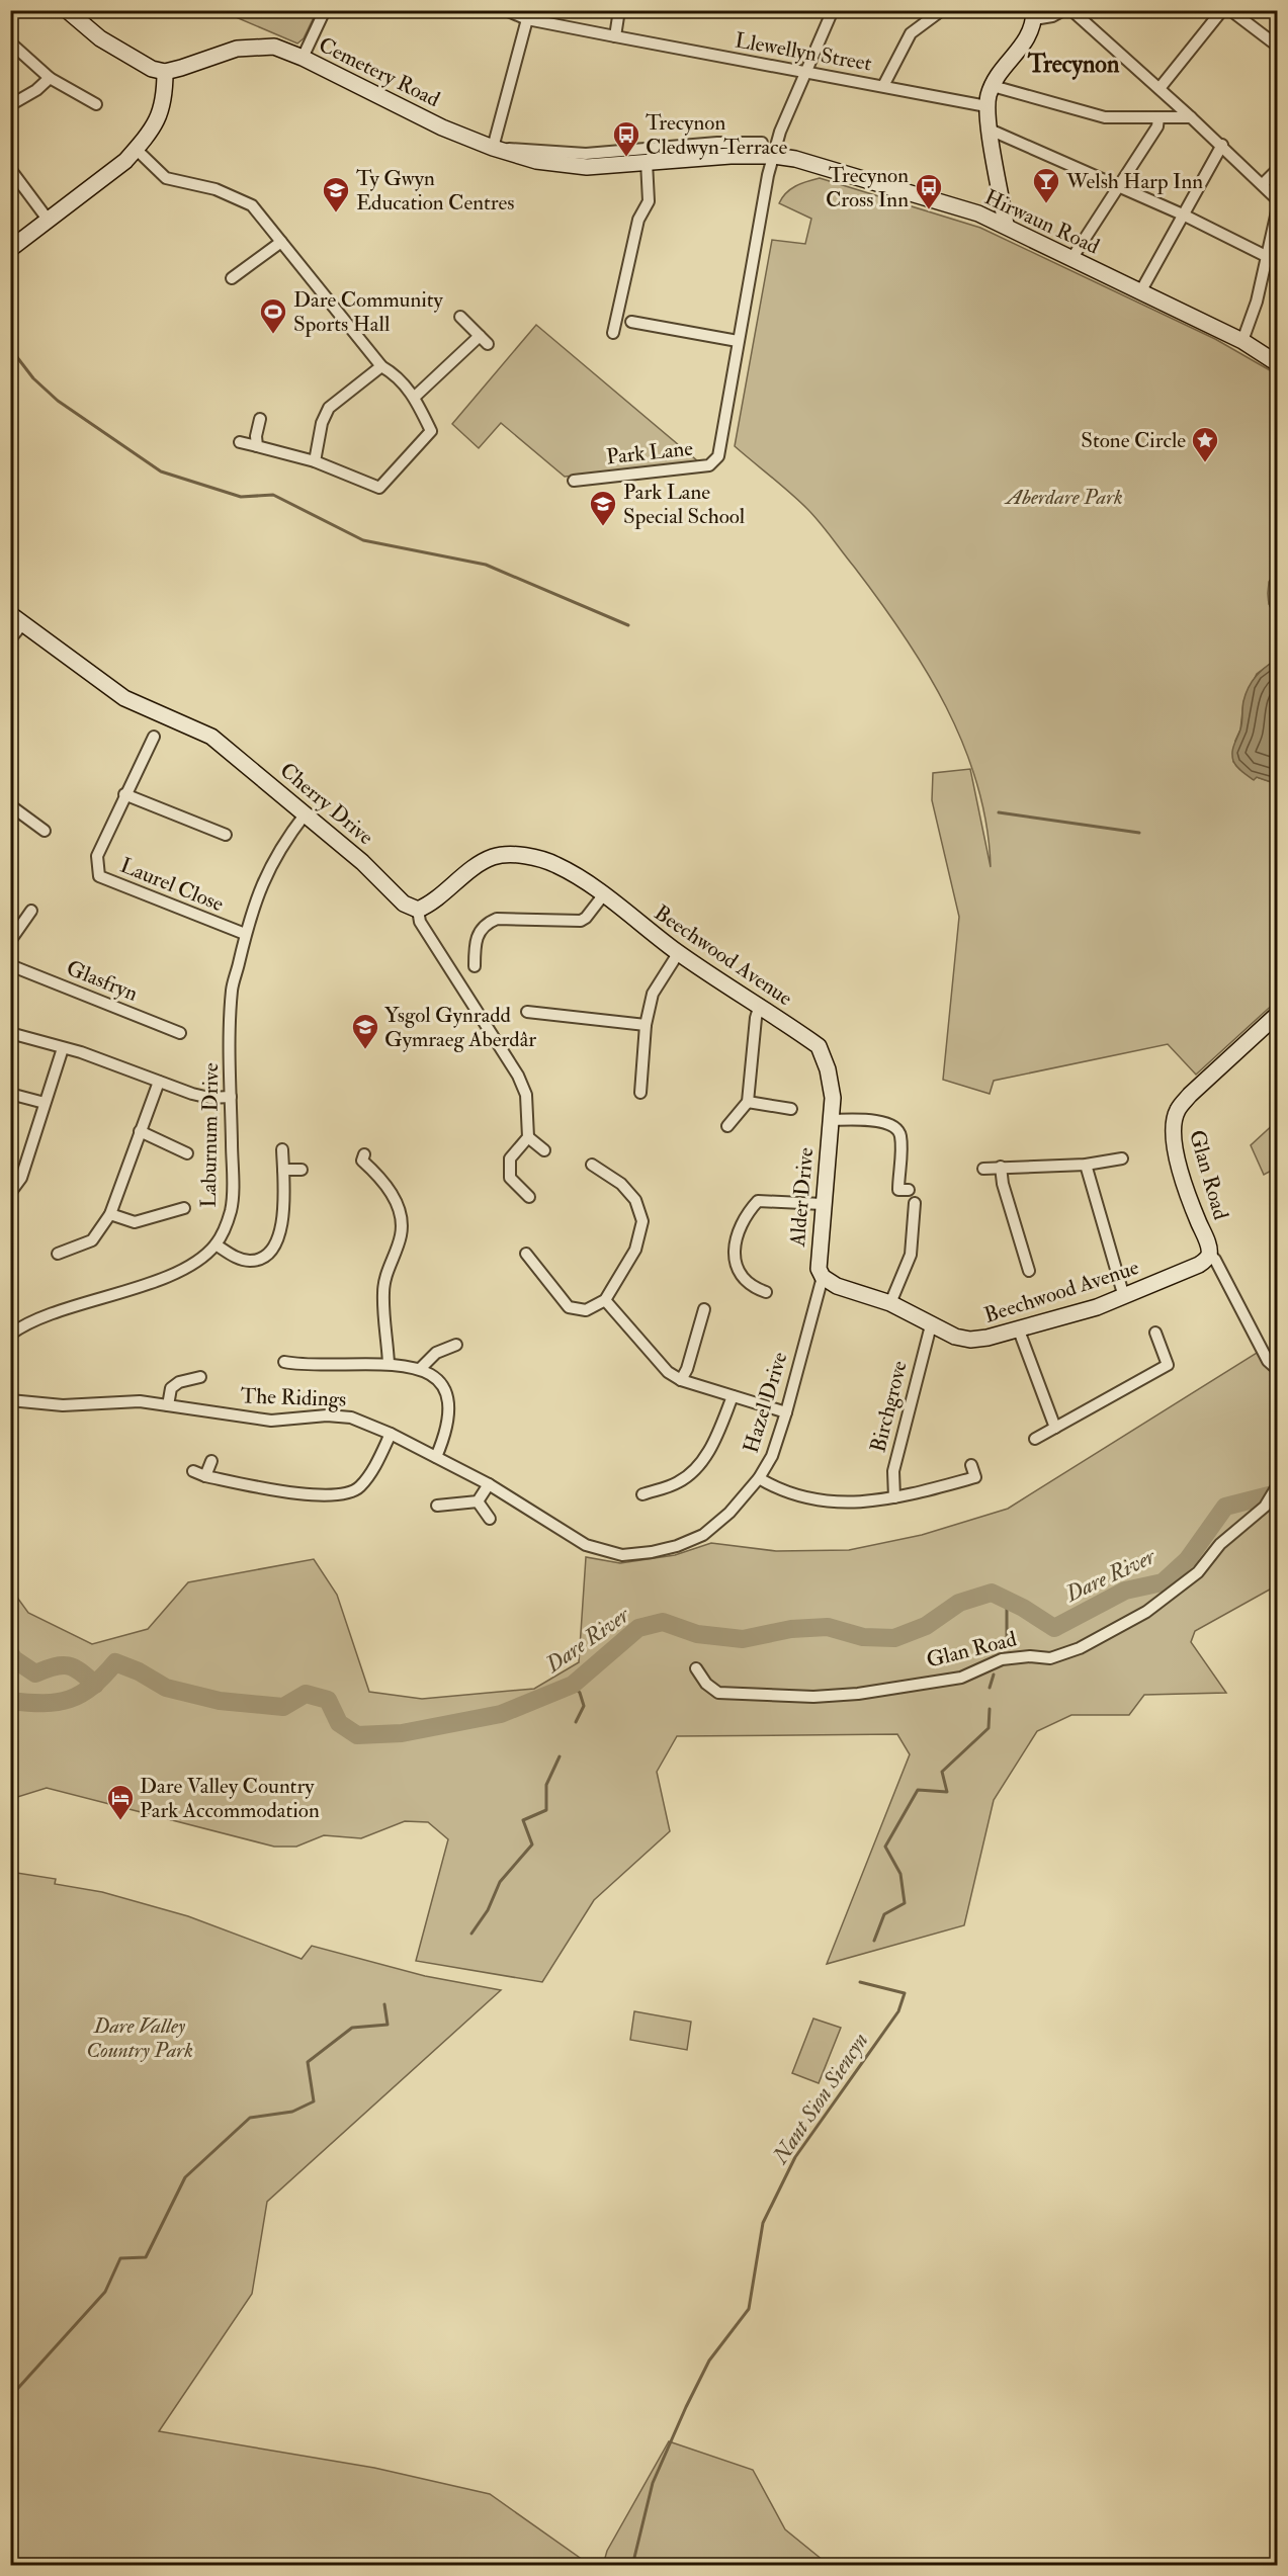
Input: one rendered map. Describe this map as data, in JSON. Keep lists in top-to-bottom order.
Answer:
{
  "streets": {
    "street": [
      "Llewellyn Street",
      "Cemetery Road",
      "Hirwaun Road",
      "Park Lane",
      "Cherry Drive",
      "Laurel Close",
      "Beechwood Avenue",
      "Glasfryn",
      "Laburnum Drive",
      "Glan Road",
      "Alder Drive",
      "The Ridings",
      "Hazel Drive",
      "Birchgrove"
    ]
  },
  "crossings": [
    ["Llewellyn Street", "Park Lane"],
    ["Cemetery Road", "Hirwaun Road"],
    ["Cemetery Road", "Park Lane"],
    ["Hirwaun Road", "Park Lane"],
    ["Cherry Drive", "Laburnum Drive"],
    ["Laurel Close", "Laburnum Drive"],
    ["Beechwood Avenue", "Glan Road"],
    ["Beechwood Avenue", "Alder Drive"],
    ["Beechwood Avenue", "Hazel Drive"],
    ["Beechwood Avenue", "Birchgrove"],
    ["Alder Drive", "Hazel Drive"],
    ["The Ridings", "Hazel Drive"]
  ],
  "districts": ["Trecynon"],
  "water": ["Dare River", "Nant Sion Siencyn"],
  "parks": ["Aberdare Park", "Dare Valley Country Park"],
  "places": {
    "bus stop": ["Trecynon Cledwyn Terrace", "Trecynon Cross Inn"],
    "bar": ["Welsh Harp Inn"],
    "school or university": ["Ty Gwyn Education Centres", "Park Lane Special School", "Ysgol Gynradd Gymraeg Aberdâr"],
    "sports": ["Dare Community Sports Hall"],
    "place": ["Stone Circle"],
    "hotel": ["Dare Valley Country Park Accommodation"]
  }
}
